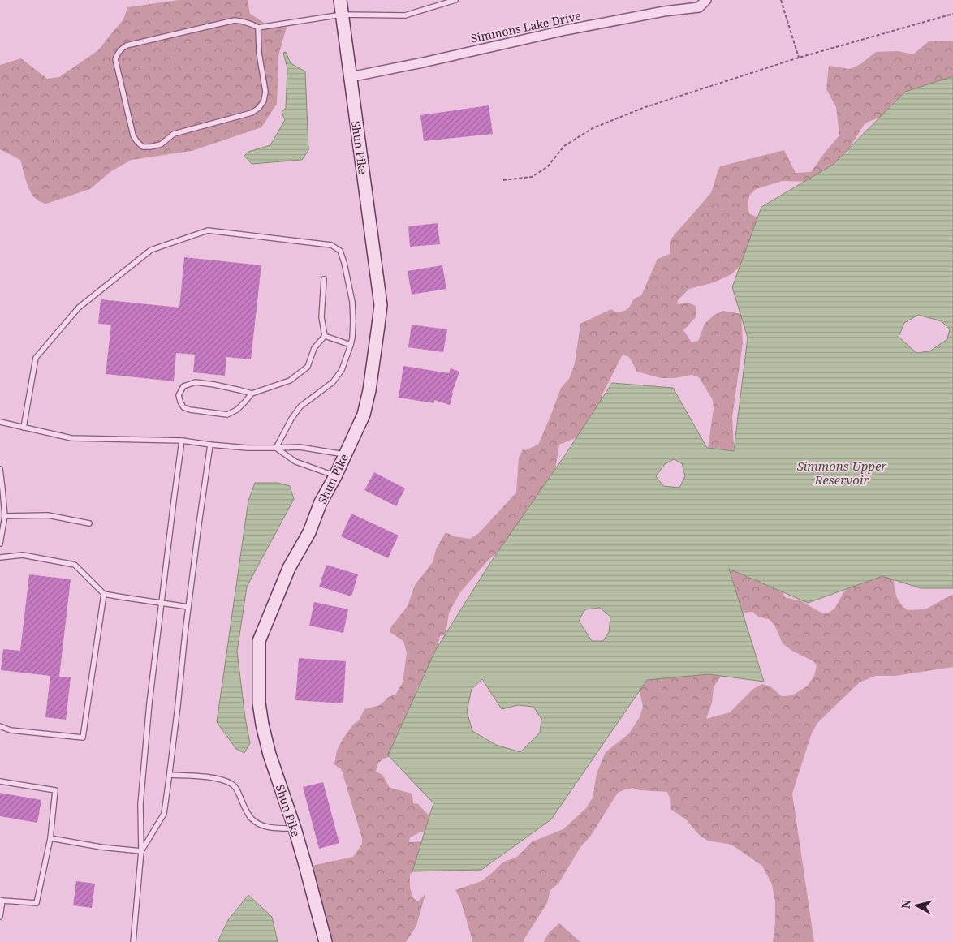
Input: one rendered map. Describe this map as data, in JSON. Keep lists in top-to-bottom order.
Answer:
{
  "streets": {
    "main road": ["Shun Pike"],
    "street": ["Simmons Lake Drive"]
  },
  "crossings": [
    ["Simmons Lake Drive", "Shun Pike"]
  ],
  "water": ["Simmons Upper Reservoir"],
  "north": "left"
}
